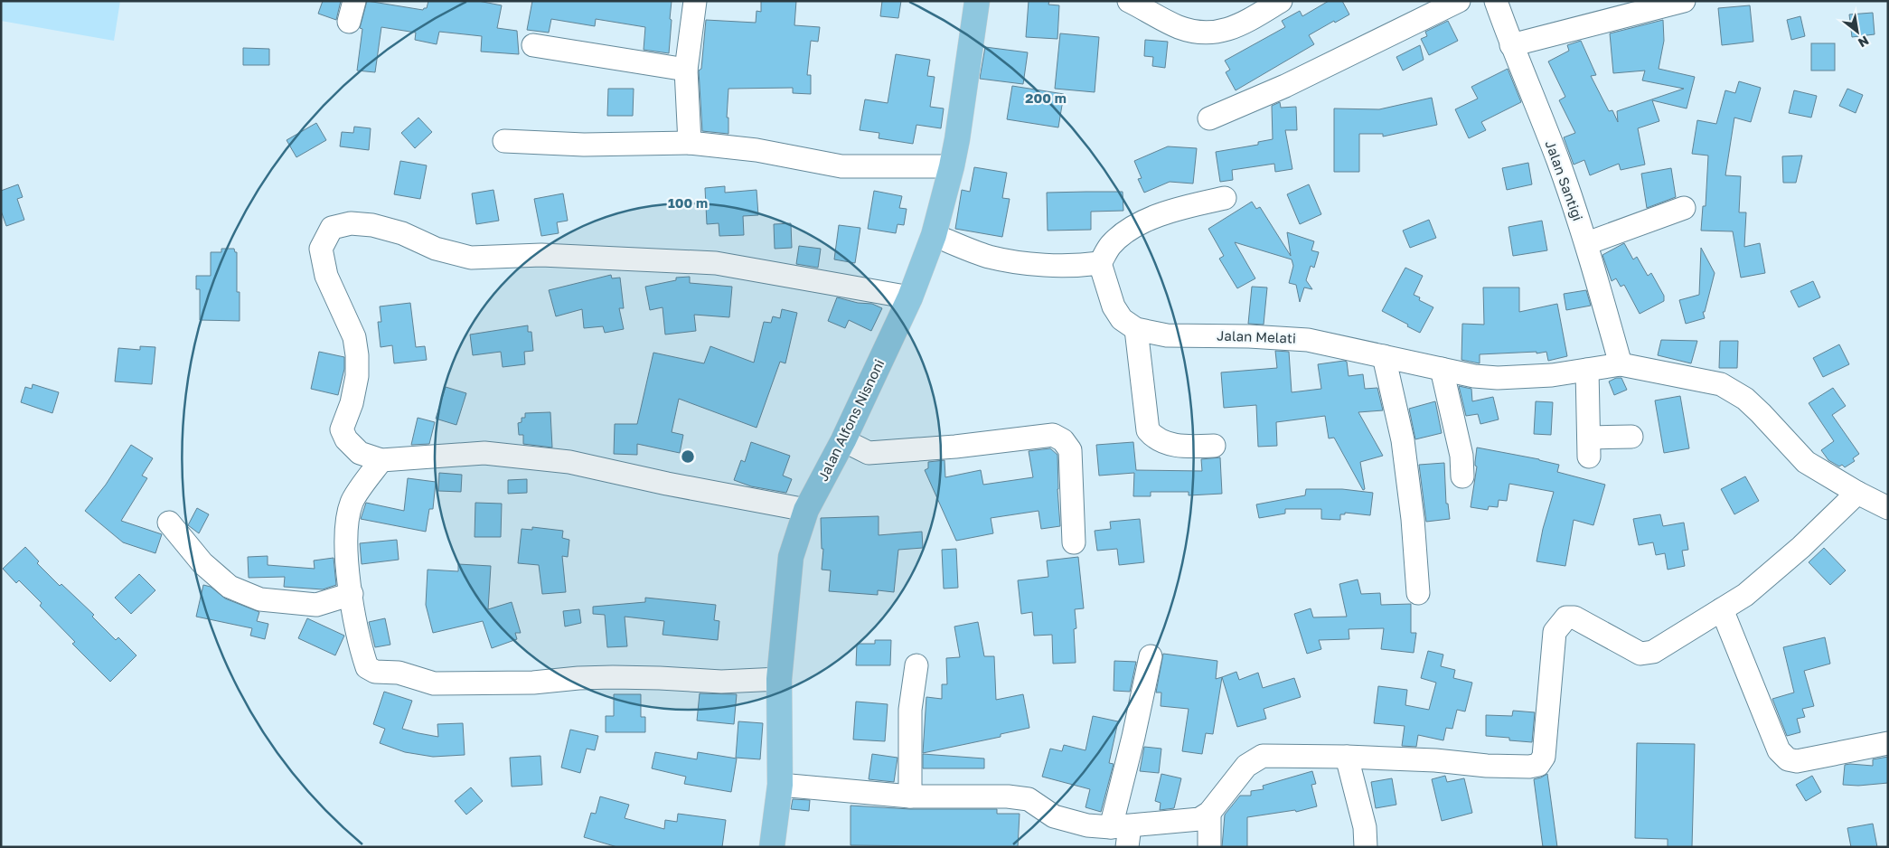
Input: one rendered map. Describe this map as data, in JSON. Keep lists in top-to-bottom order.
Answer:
{
  "streets": {
    "main road": ["Jalan Alfons Nisnoni"],
    "street": ["Jalan Santigi", "Jalan Melati"]
  },
  "crossings": [
    ["Jalan Santigi", "Jalan Melati"]
  ],
  "north": "bottom right",
  "rings": ["200 m", "100 m"]
}
